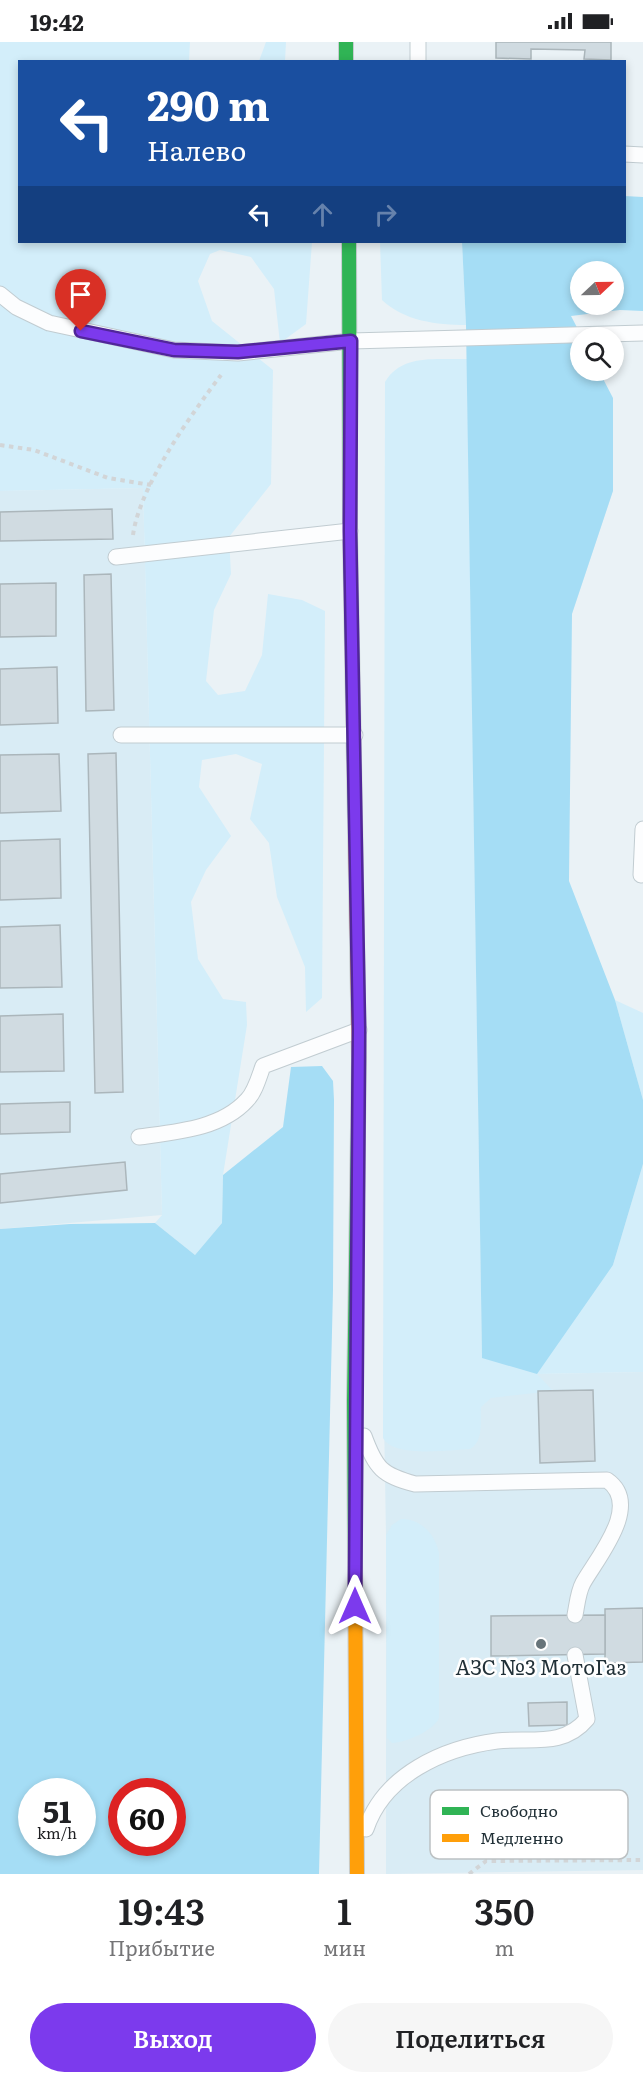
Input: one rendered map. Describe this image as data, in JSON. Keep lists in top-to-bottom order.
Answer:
{
  "places": ["АЗС №3 МотоГаз"],
  "legend": ["Свободно", "Медленно"],
  "north": "right",
  "page": {
    "status": "19:42",
    "turn": ["290 m", "Налево"],
    "speed": "51 km/h",
    "limit": "60",
    "eta": [
      "19:43",
      "Прибытие",
      "1",
      "мин",
      "350",
      "m"
    ],
    "buttons": ["Выход", "Поделиться"]
  }
}
